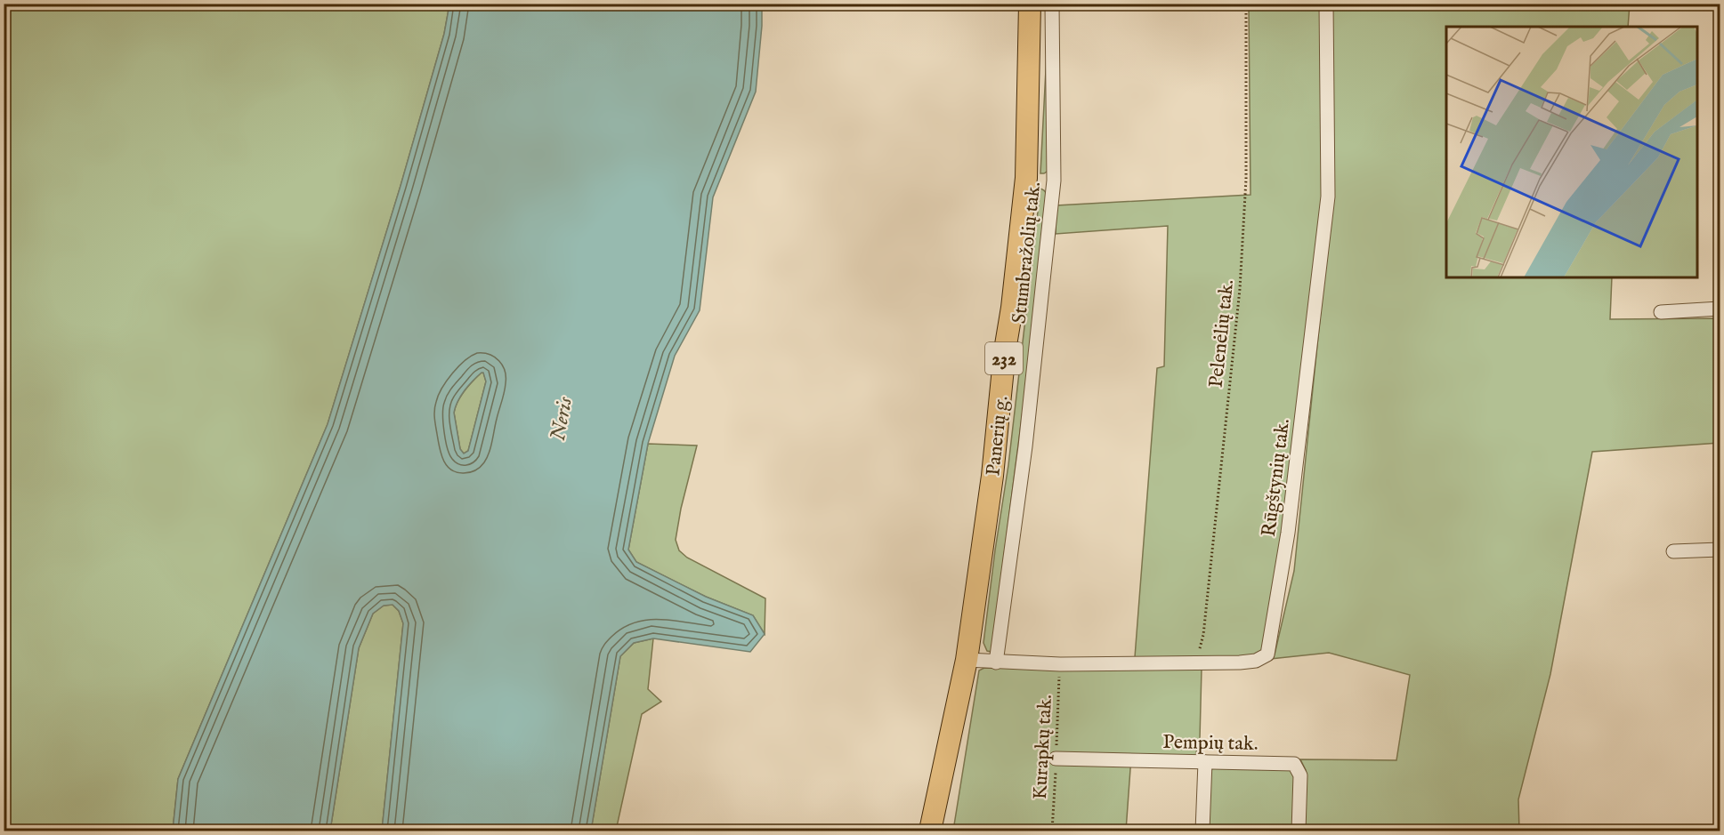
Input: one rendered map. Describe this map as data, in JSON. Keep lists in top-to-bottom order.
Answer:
{
  "streets": {
    "main road": ["232", "Panerių g."],
    "street": ["Stumbražolių tak.", "Rūgštynių tak.", "Pempių tak."],
    "path": ["Pelenėlių tak.", "Kurapkų tak."]
  },
  "crossings": [
    ["Stumbražolių tak.", "Rūgštynių tak."],
    ["Pelenėlių tak.", "Rūgštynių tak."],
    ["Panerių g.", "Rūgštynių tak."],
    ["Rūgštynių tak.", "Kurapkų tak."],
    ["Pempių tak.", "Kurapkų tak."]
  ],
  "water": ["Neris"]
}
